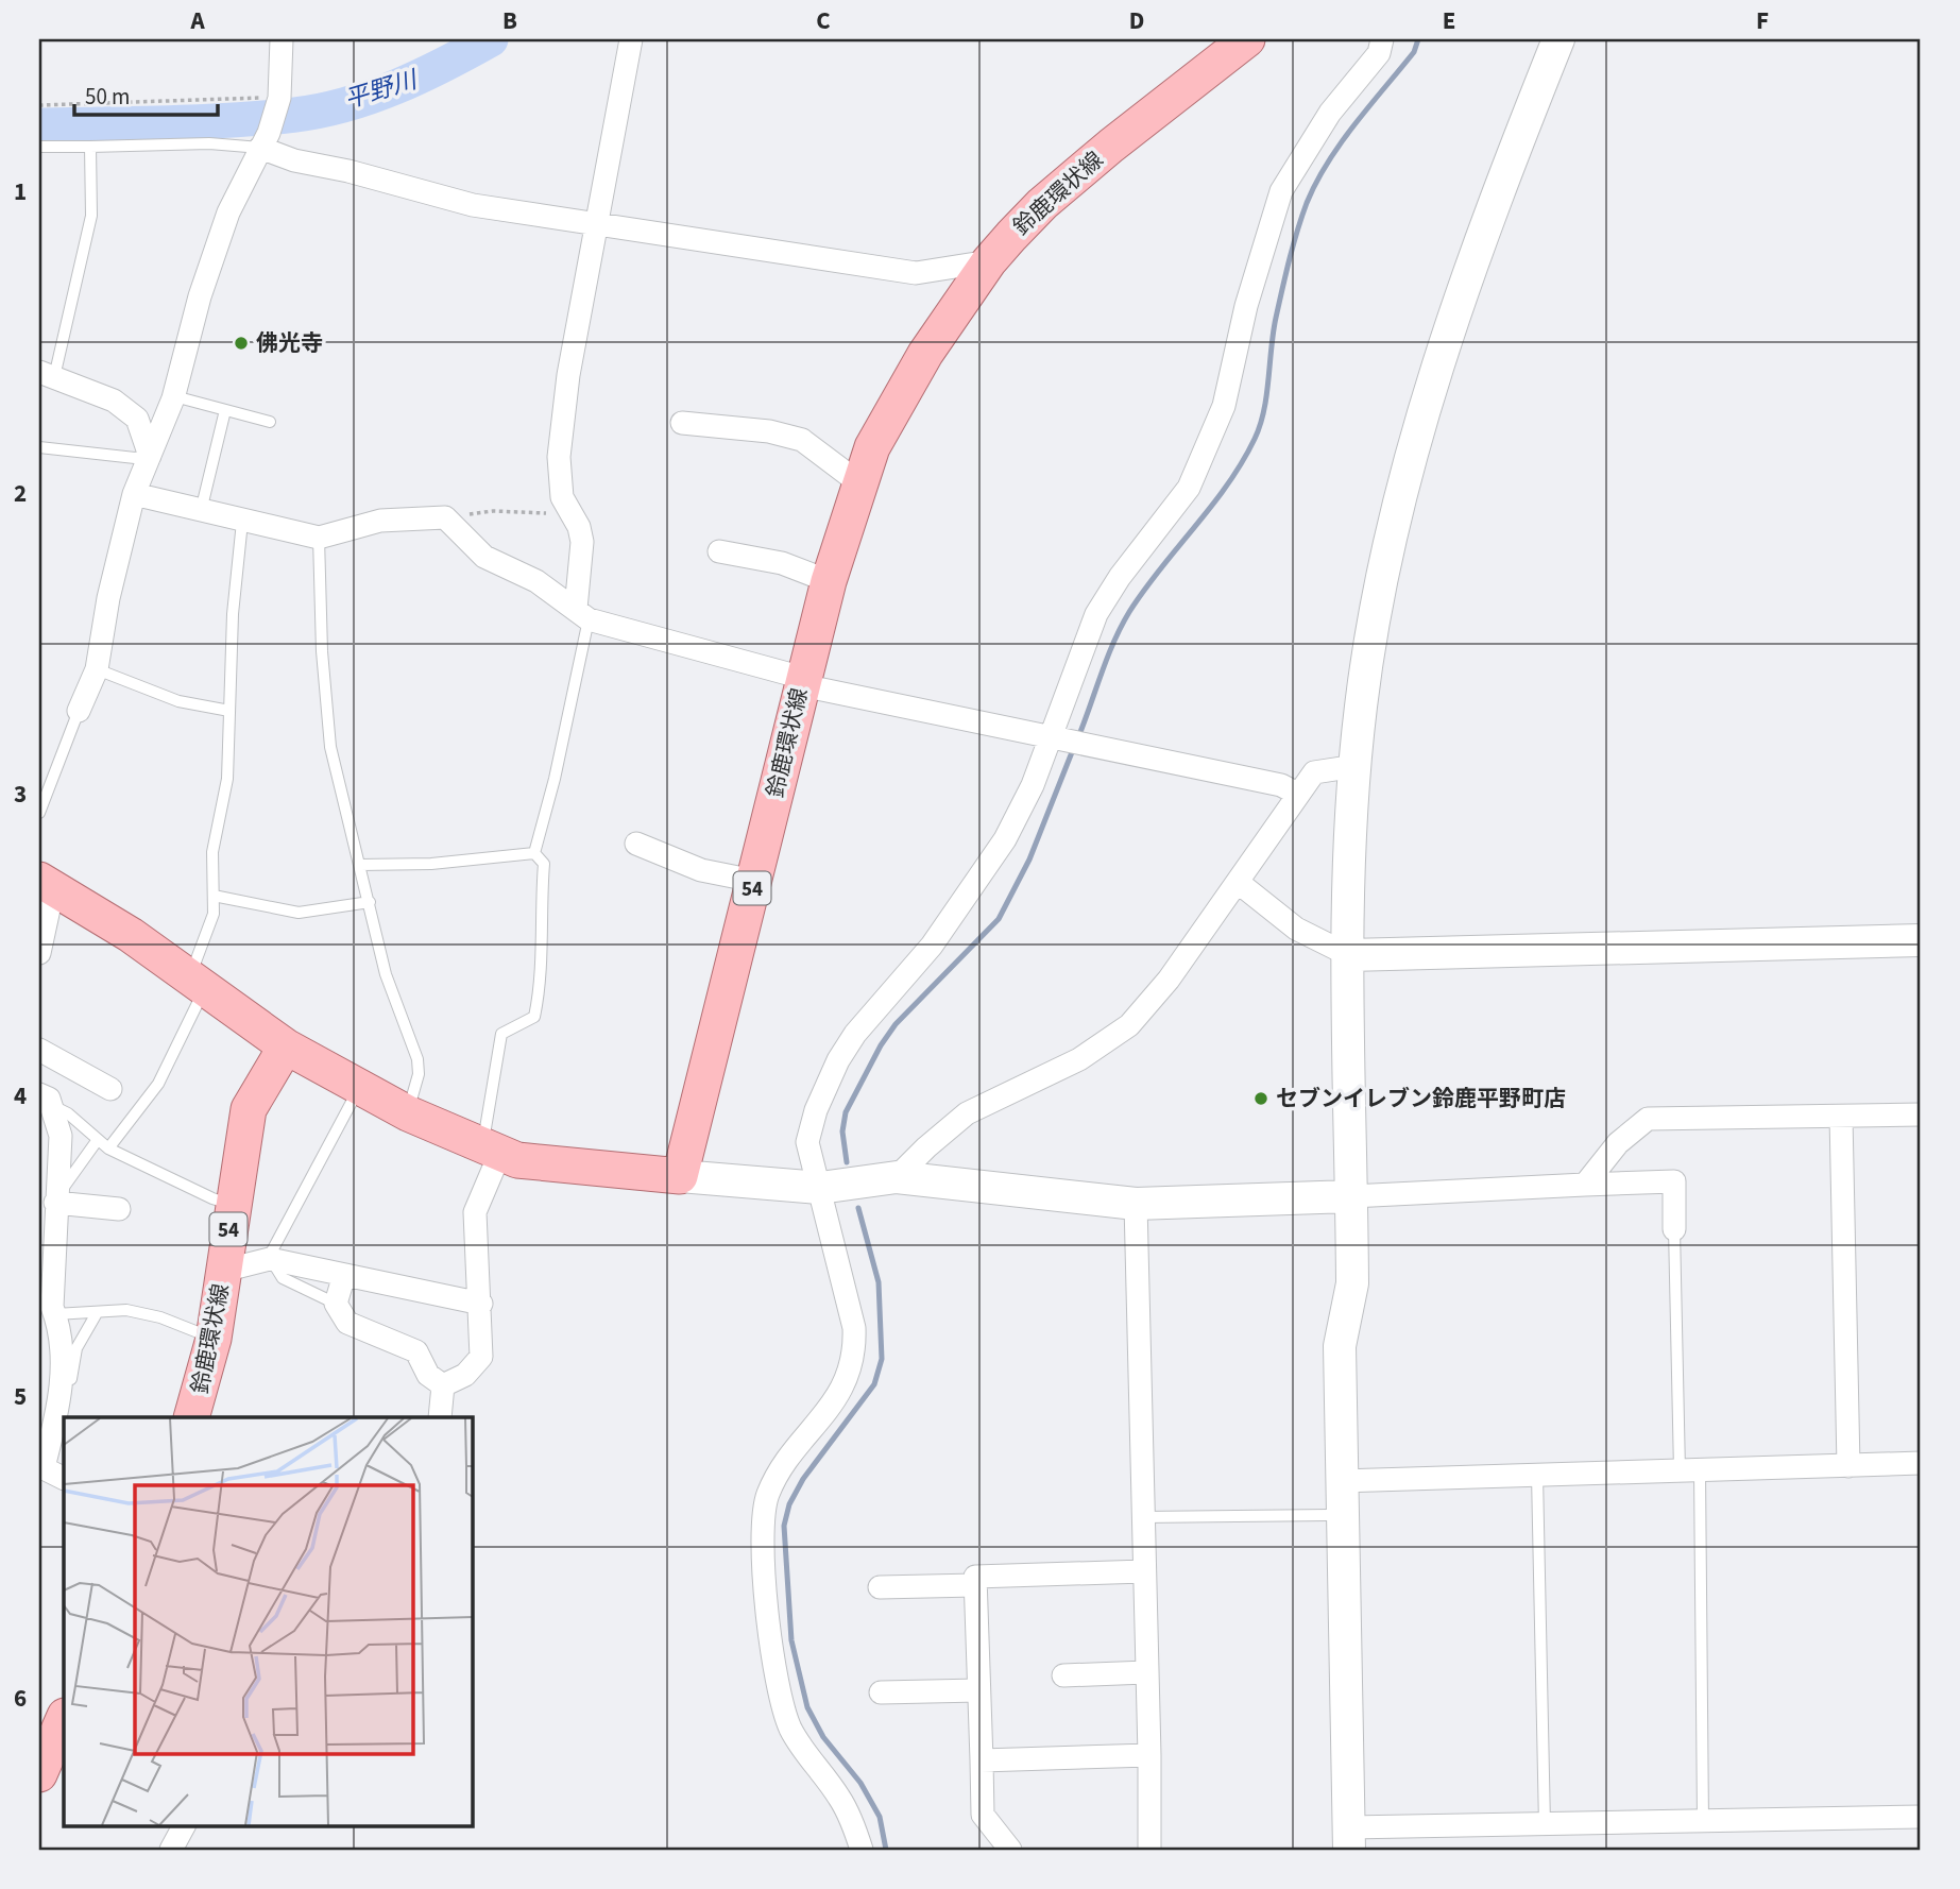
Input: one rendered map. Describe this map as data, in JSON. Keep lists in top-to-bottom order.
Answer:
{
  "streets": {
    "main road": ["鈴鹿環状線", "54"]
  },
  "water": ["平野川"],
  "places": ["佛光寺", "セブンイレブン鈴鹿平野町店"],
  "scale_bar": "50 m",
  "grid": {
    "columns": [
      "A",
      "B",
      "C",
      "D",
      "E",
      "F"
    ],
    "rows": [
      "1",
      "2",
      "3",
      "4",
      "5",
      "6"
    ]
  }
}
